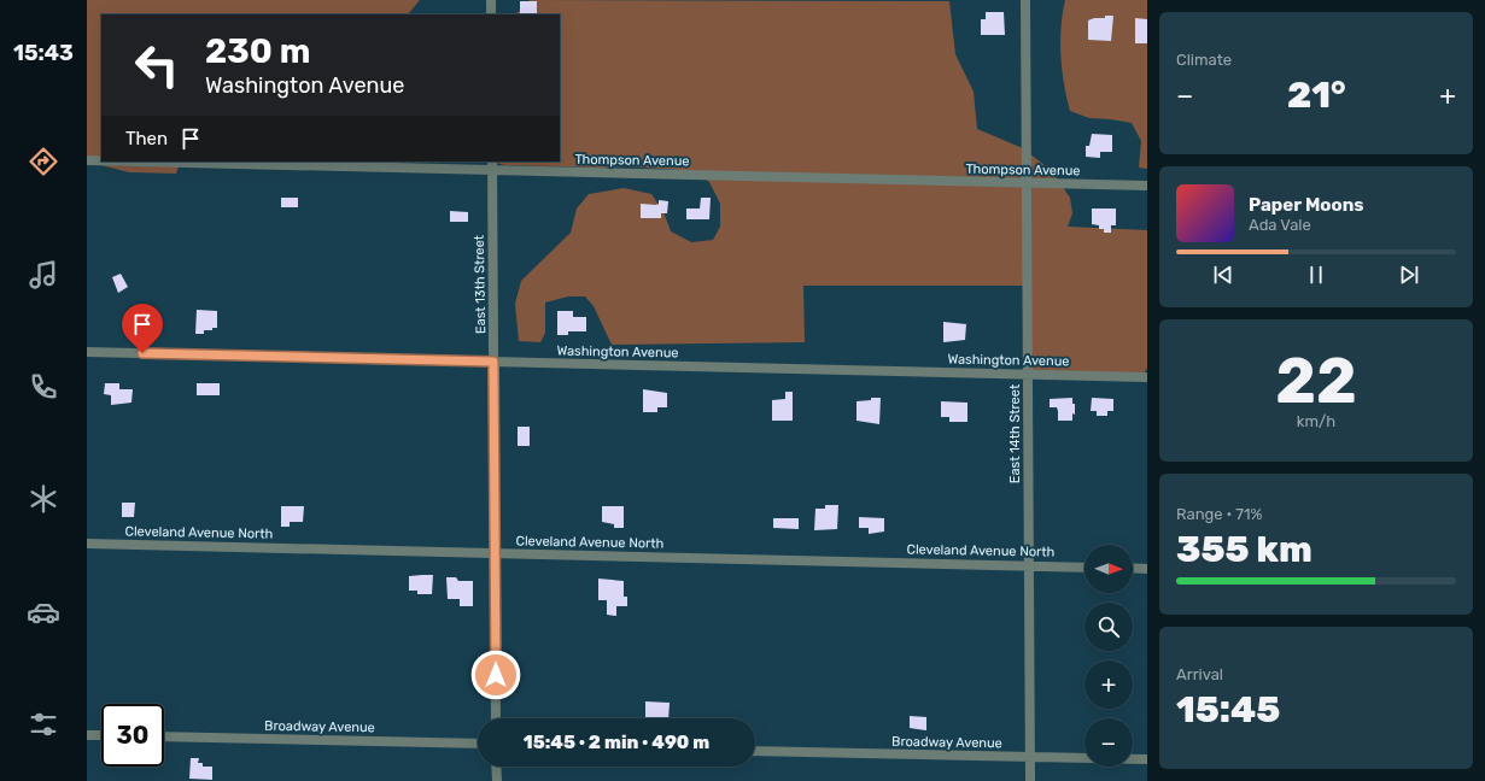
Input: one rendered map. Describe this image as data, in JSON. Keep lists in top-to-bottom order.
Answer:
{
  "streets": {
    "street": [
      "Thompson Avenue",
      "East 13th Street",
      "Washington Avenue",
      "East 14th Street",
      "Cleveland Avenue North",
      "Broadway Avenue"
    ]
  },
  "crossings": [
    ["Thompson Avenue", "East 13th Street"],
    ["Thompson Avenue", "East 14th Street"],
    ["East 13th Street", "Washington Avenue"],
    ["East 13th Street", "Cleveland Avenue North"],
    ["Washington Avenue", "East 14th Street"],
    ["East 14th Street", "Cleveland Avenue North"],
    ["East 14th Street", "Broadway Avenue"]
  ],
  "north": "right",
  "page": {
    "tabs": "15:43",
    "tile": [
      "Climate",
      ["22", "km/h"],
      ["Range · 71%", "355 km"],
      ["Arrival", "15:45"]
    ],
    "turn": ["230 m", "Washington Avenue"],
    "heat": ["−", "21°", "+"],
    "then": "Then",
    "song": ["Paper Moons", "Ada Vale"],
    "map_buttons": ["+", "−"],
    "limit": "30",
    "trip": "15:45 · 2 min · 490 m"
  }
}
